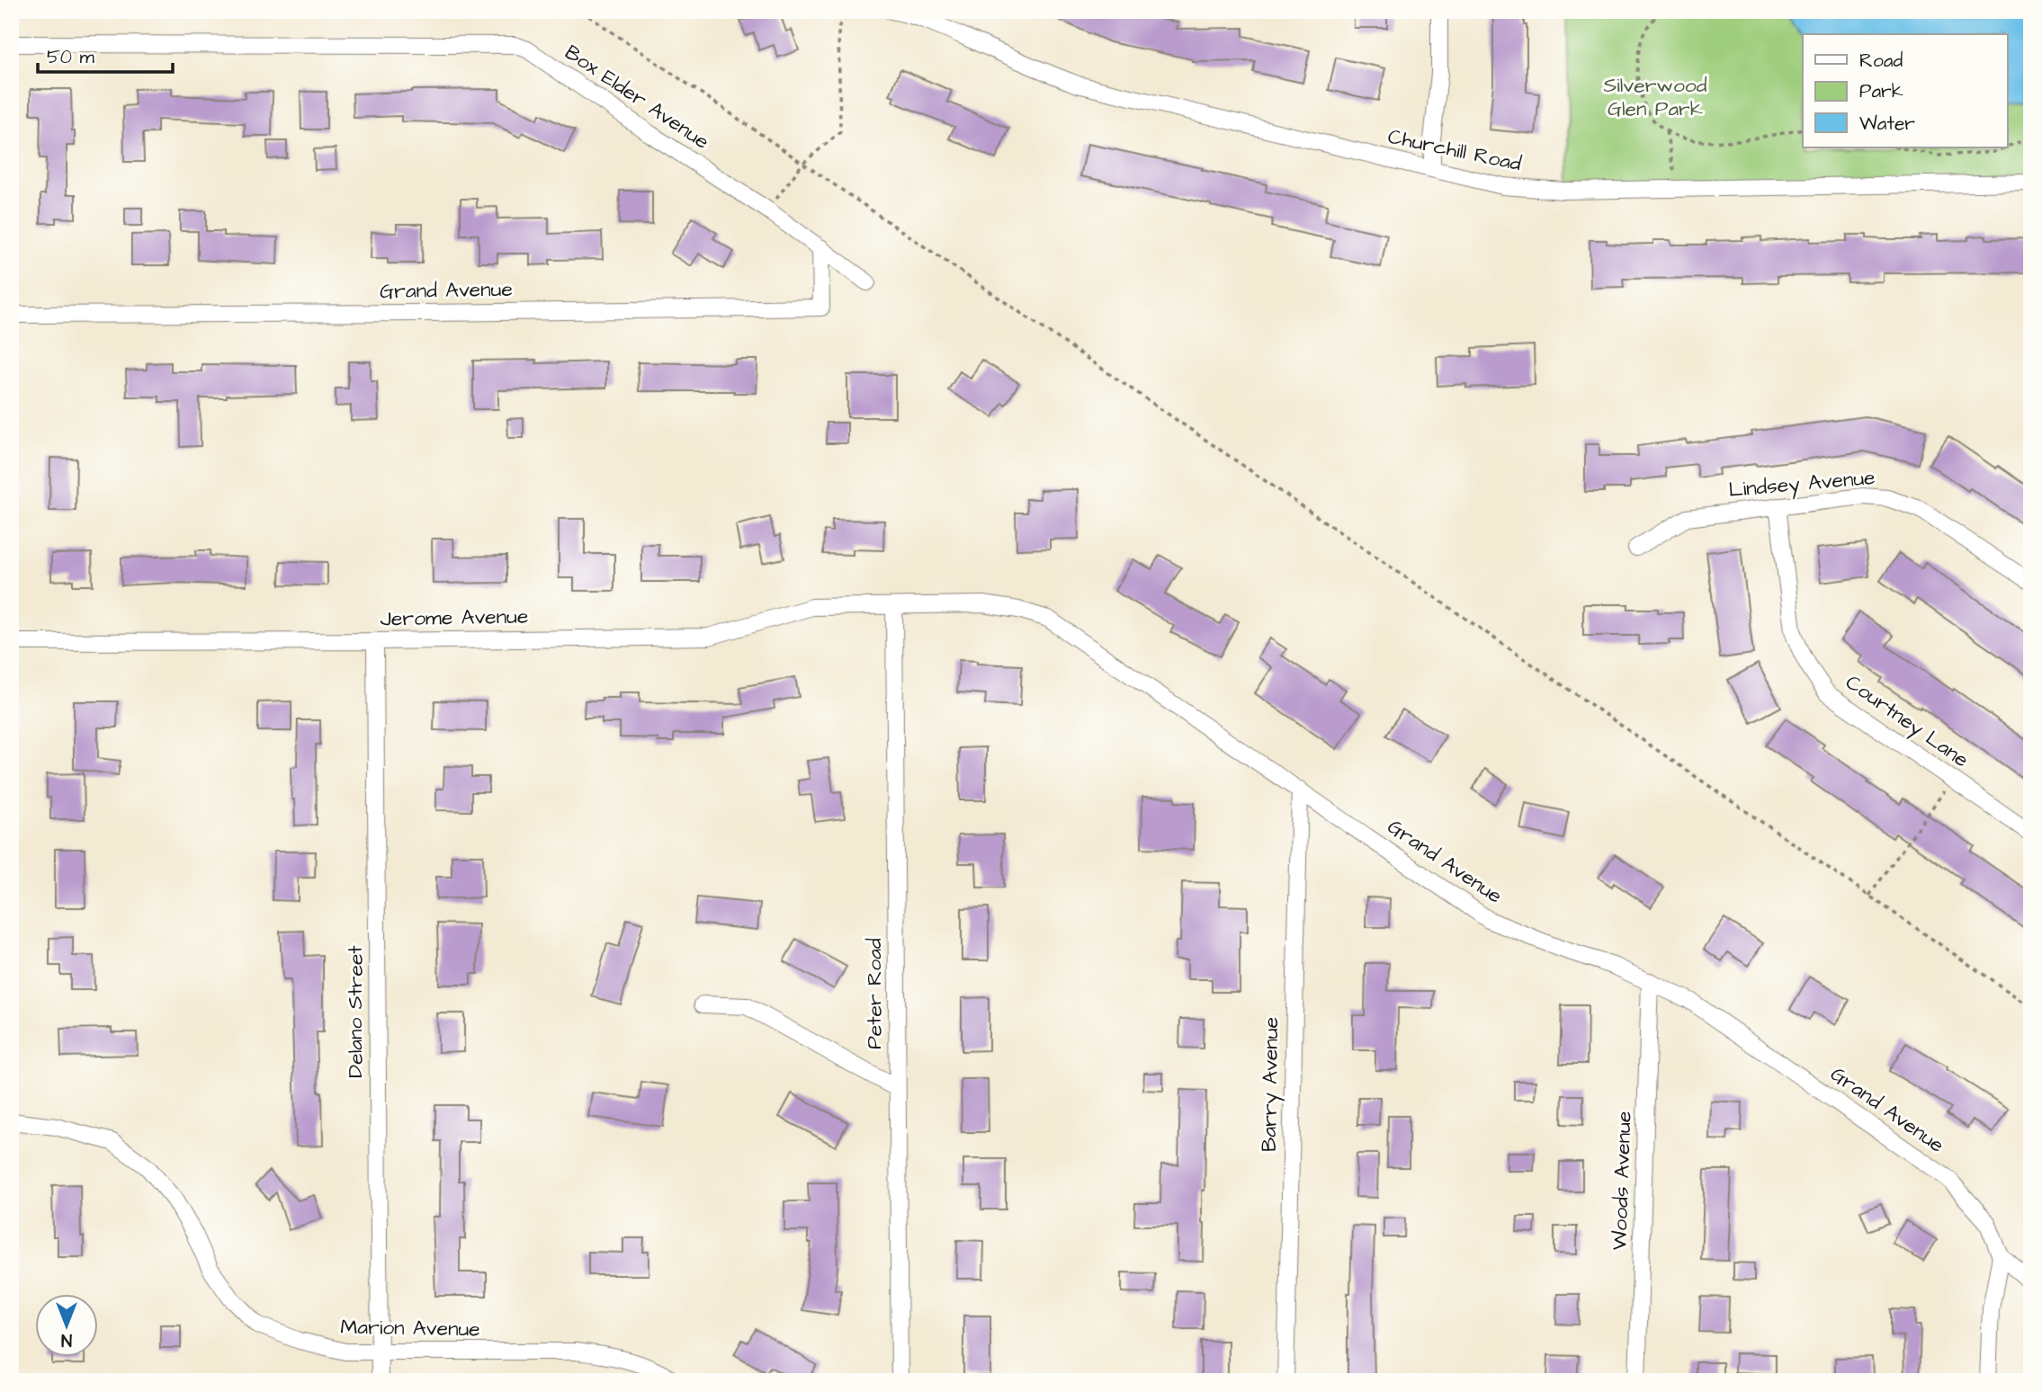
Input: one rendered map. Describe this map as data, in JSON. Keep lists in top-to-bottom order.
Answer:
{
  "streets": {
    "street": [
      "Box Elder Avenue",
      "Churchill Road",
      "Grand Avenue",
      "Lindsey Avenue",
      "Jerome Avenue",
      "Courtney Lane",
      "Peter Road",
      "Delano Street",
      "Barry Avenue",
      "Woods Avenue",
      "Marion Avenue"
    ]
  },
  "crossings": [
    ["Box Elder Avenue", "Grand Avenue"],
    ["Grand Avenue", "Jerome Avenue"],
    ["Grand Avenue", "Peter Road"],
    ["Grand Avenue", "Barry Avenue"],
    ["Grand Avenue", "Woods Avenue"],
    ["Lindsey Avenue", "Courtney Lane"],
    ["Jerome Avenue", "Peter Road"],
    ["Jerome Avenue", "Delano Street"],
    ["Delano Street", "Marion Avenue"]
  ],
  "parks": ["Silverwood Glen Park"],
  "legend": ["Road", "Park", "Water"],
  "scale_bar": "50 m",
  "north": "bottom"
}
